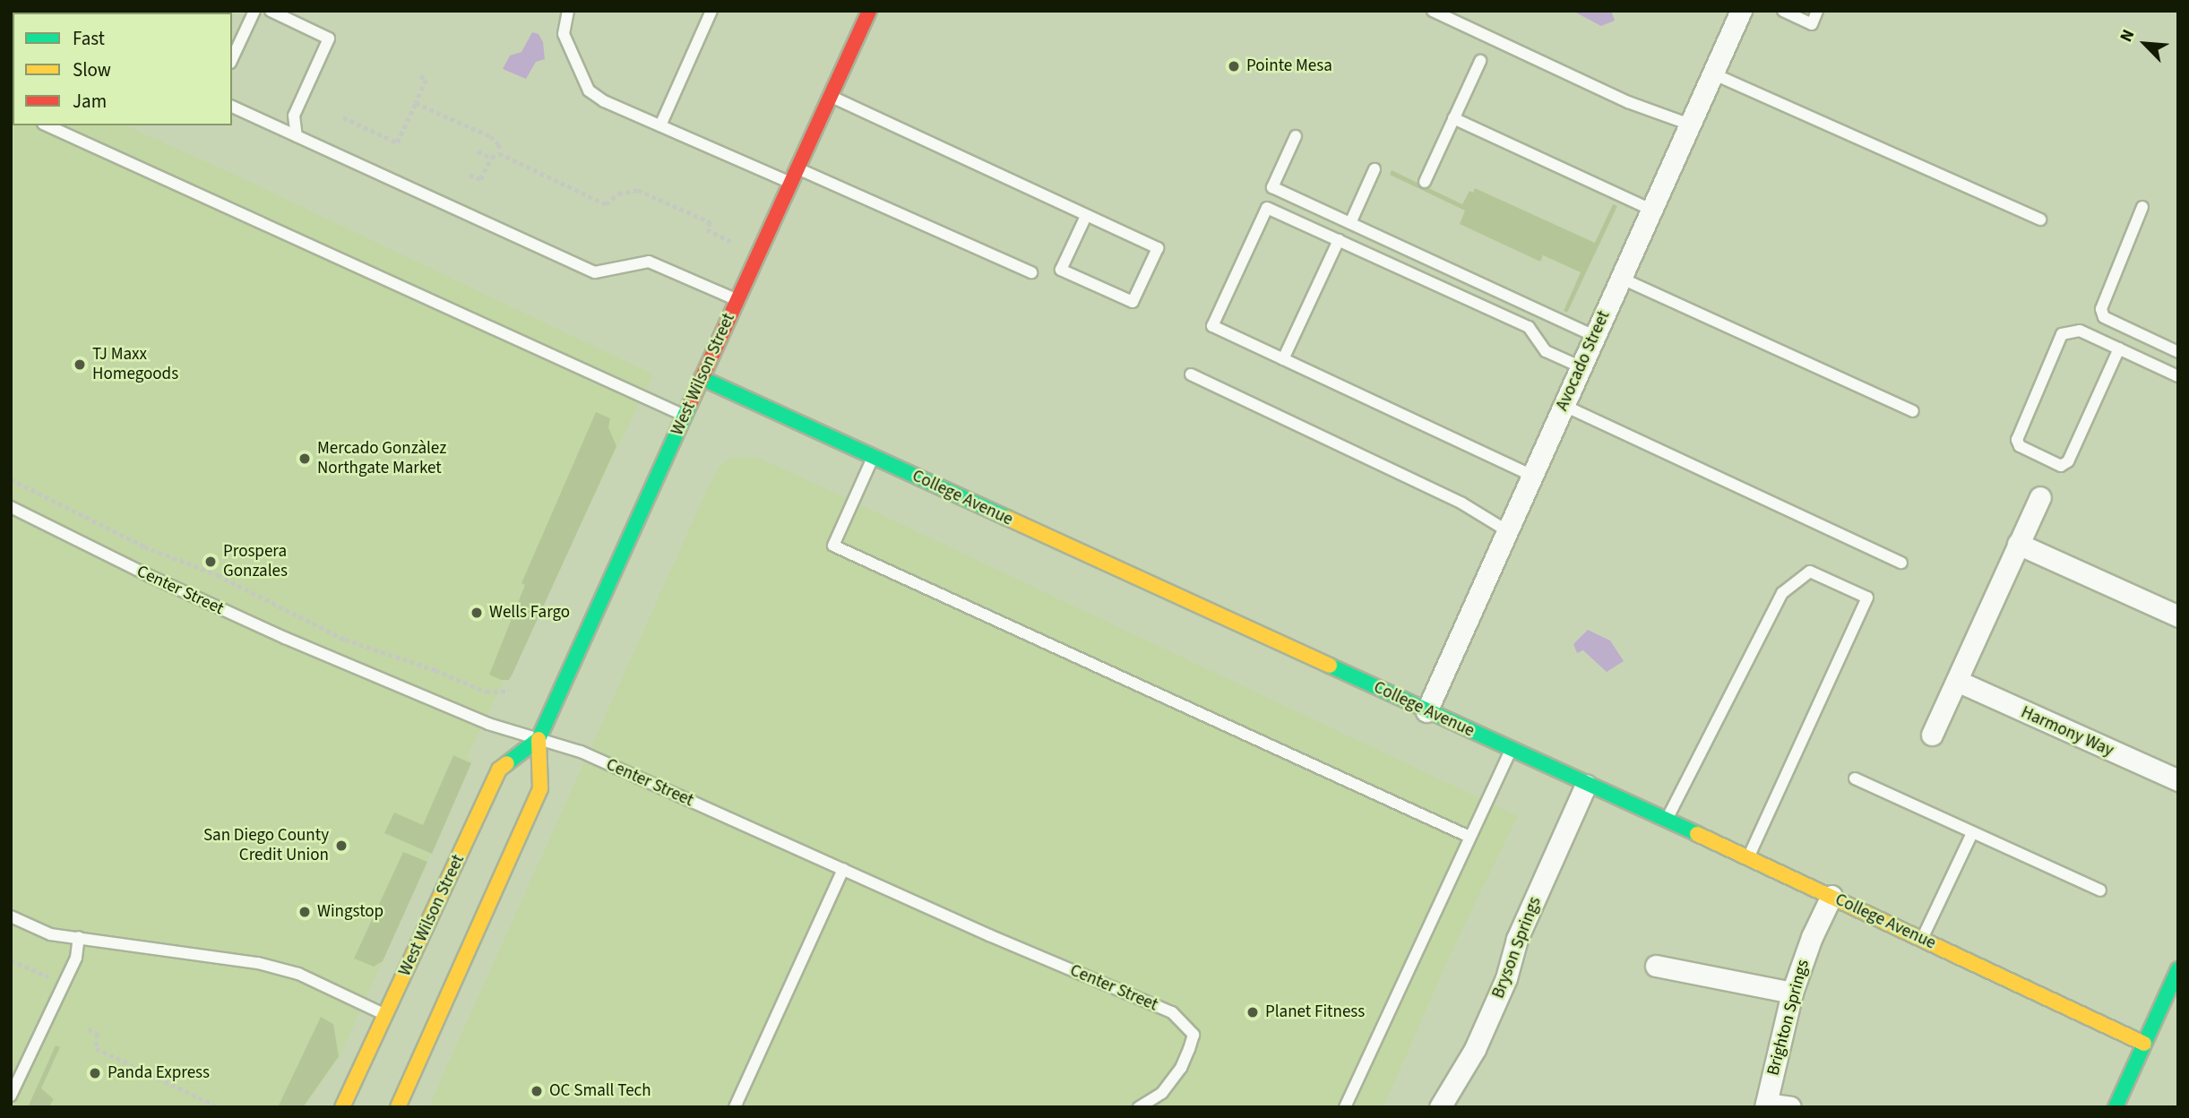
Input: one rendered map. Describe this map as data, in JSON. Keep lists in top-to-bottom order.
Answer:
{
  "streets": {
    "street": [
      "Avocado Street",
      "West Wilson Street",
      "College Avenue",
      "Harmony Way",
      "Bryson Springs",
      "Brighton Springs"
    ],
    "lane": ["Center Street"]
  },
  "crossings": [
    ["Avocado Street", "College Avenue"],
    ["West Wilson Street", "College Avenue"],
    ["West Wilson Street", "Center Street"],
    ["College Avenue", "Bryson Springs"],
    ["College Avenue", "Brighton Springs"]
  ],
  "places": [
    "Pointe Mesa",
    "TJ Maxx Homegoods",
    "Mercado Gonzàlez Northgate Market",
    "Prospera Gonzales",
    "Wells Fargo",
    "San Diego County Credit Union",
    "Wingstop",
    "Planet Fitness",
    "Panda Express",
    "OC Small Tech"
  ],
  "legend": ["Fast", "Slow", "Jam"],
  "north": "top left"
}
